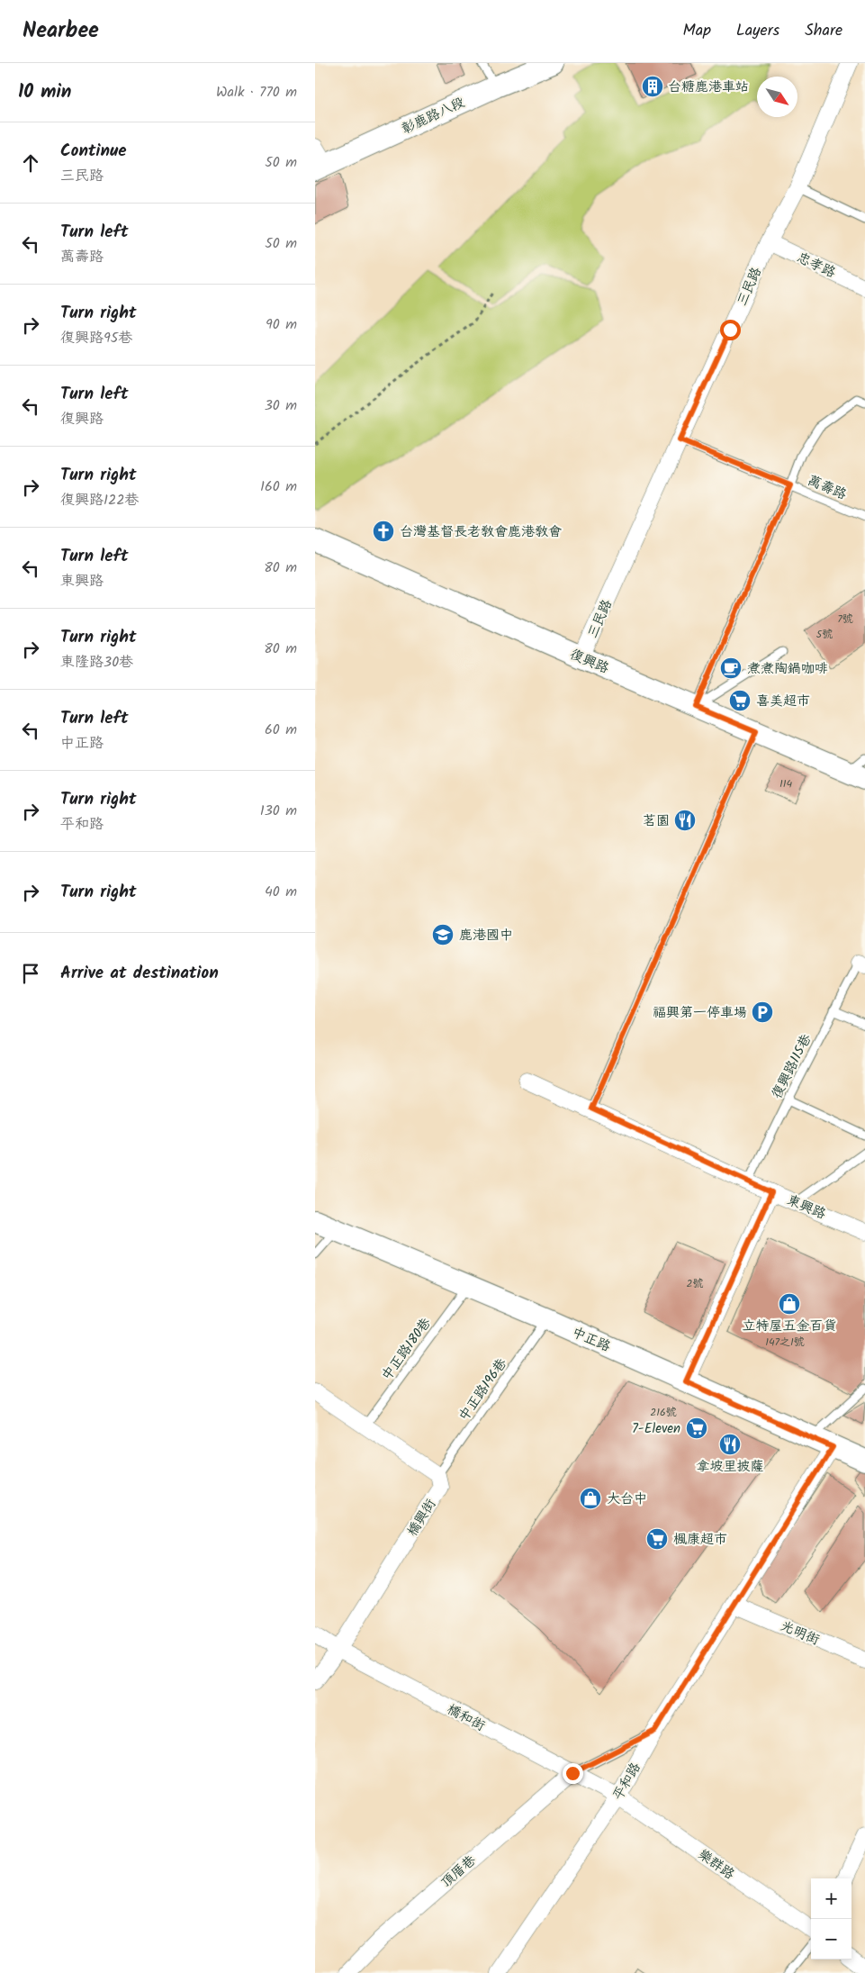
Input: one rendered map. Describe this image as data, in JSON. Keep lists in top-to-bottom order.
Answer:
{
  "streets": {
    "street": [
      "彰鹿路八段",
      "忠孝路",
      "三民路",
      "復興路",
      "東興路",
      "中正路",
      "橋興街",
      "光明街",
      "橋和街",
      "平和路",
      "樂群路",
      "頂厝巷"
    ],
    "lane": [
      "萬壽路",
      "復興路115巷",
      "中正路180巷",
      "中正路196巷"
    ]
  },
  "crossings": [
    ["忠孝路", "三民路"],
    ["三民路", "萬壽路"],
    ["三民路", "復興路"],
    ["復興路115巷", "東興路"],
    ["中正路", "中正路180巷"],
    ["中正路", "中正路196巷"],
    ["中正路", "平和路"],
    ["中正路196巷", "橋興街"],
    ["橋興街", "橋和街"],
    ["光明街", "平和路"],
    ["橋和街", "平和路"],
    ["橋和街", "樂群路"],
    ["橋和街", "頂厝巷"],
    ["平和路", "樂群路"]
  ],
  "places": {
    "building": ["台糖鹿港車站"],
    "church": ["台灣基督長老教會鹿港教會"],
    "cafe": ["煮煮陶鍋咖啡"],
    "supermarket": ["喜美超市", "7-Eleven", "楓康超市"],
    "restaurant": ["茗園", "拿坡里披薩"],
    "school or university": ["鹿港國中"],
    "parking": ["福興第一停車場"],
    "shop": ["立特屋五金百貨", "大台中"]
  },
  "house_numbers": [
    "7號",
    "5號",
    "114",
    "2號",
    "147之1號",
    "216號"
  ],
  "north": "bottom right",
  "page": {
    "header": "Nearbee",
    "nav": ["Map", "Layers", "Share"],
    "heading": ["10 min", "Walk · 770 m"],
    "list": [
      ["Continue", "三民路", "50 m"],
      ["Turn left", "萬壽路", "50 m"],
      ["Turn right", "復興路95巷", "90 m"],
      ["Turn left", "復興路", "30 m"],
      ["Turn right", "復興路122巷", "160 m"],
      ["Turn left", "東興路", "80 m"],
      ["Turn right", "東隆路30巷", "80 m"],
      ["Turn left", "中正路", "60 m"],
      ["Turn right", "平和路", "130 m"],
      ["Turn right", "40 m"],
      "Arrive at destination"
    ],
    "map_buttons": ["+", "−"]
  }
}
